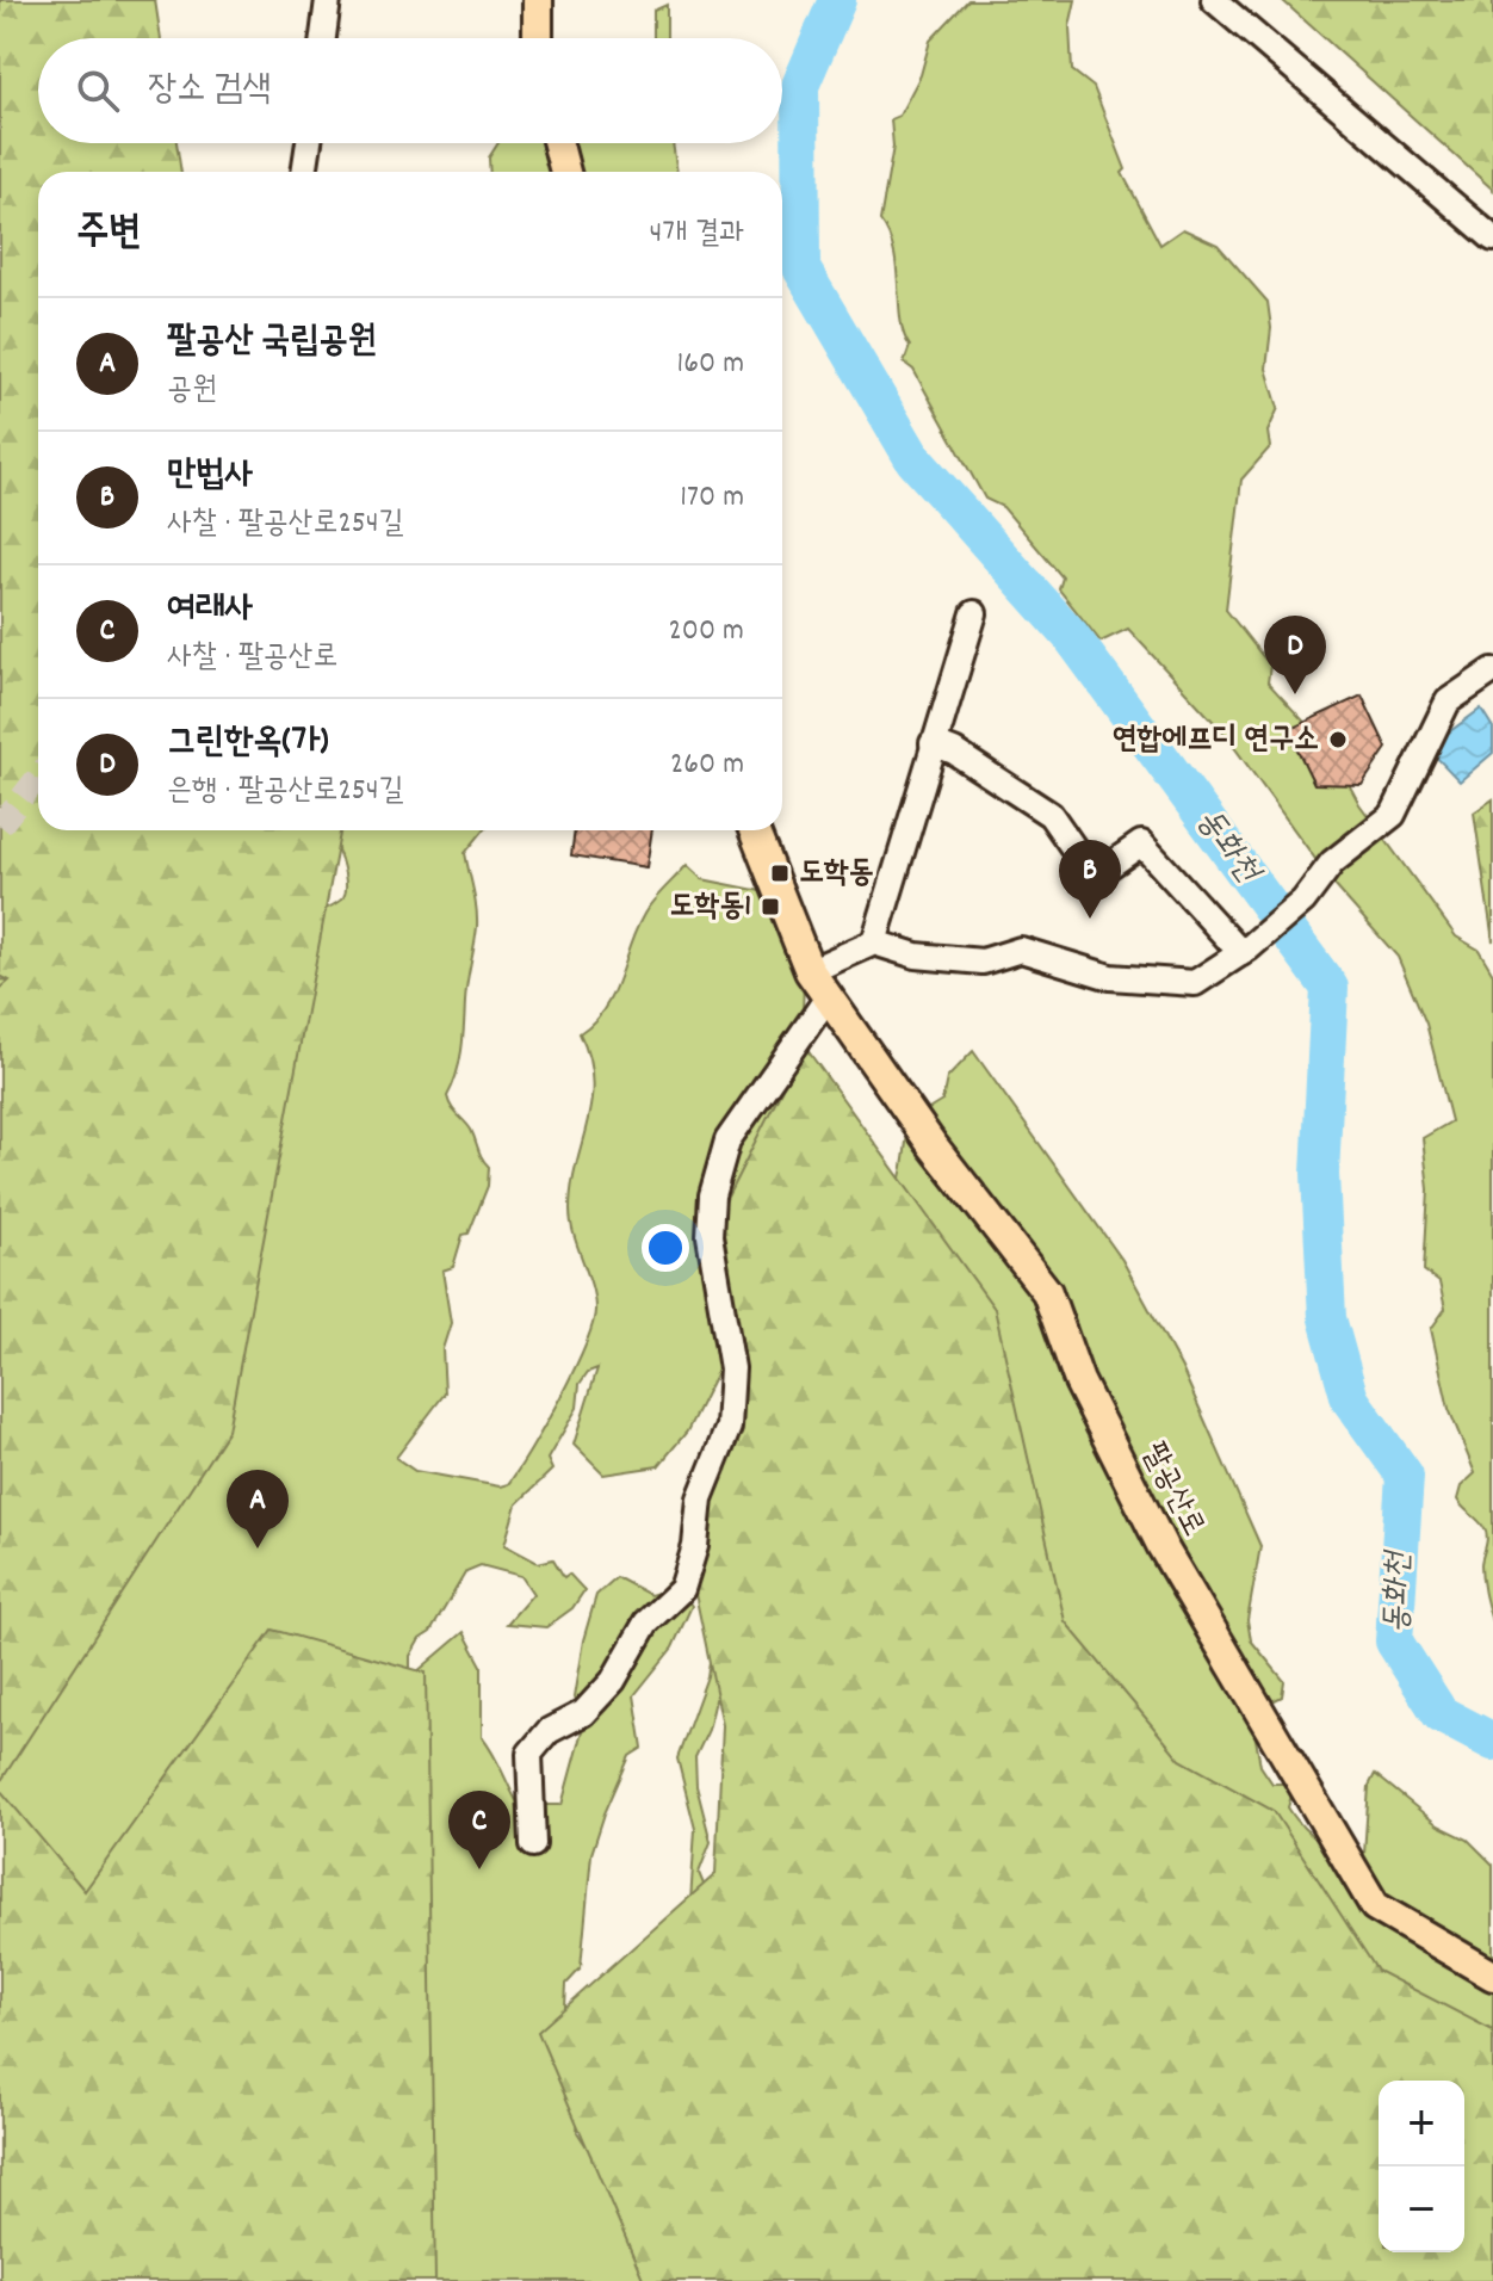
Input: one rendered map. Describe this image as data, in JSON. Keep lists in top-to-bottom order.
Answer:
{
  "streets": {
    "main road": ["팔공산로"]
  },
  "water": ["동화천"],
  "places": {
    "other": ["연합에프디 연구소"],
    "transit": ["도학동", "도학동1"]
  },
  "page": {
    "search": "장소 검색",
    "heading": ["주변", "4개 결과"],
    "list": [
      {
        "mark": "A",
        "name": "팔공산 국립공원",
        "note": "공원",
        "value": "160 m"
      },
      {
        "mark": "B",
        "name": "만법사",
        "note": "사찰 · 팔공산로254길",
        "value": "170 m"
      },
      {
        "mark": "C",
        "name": "여래사",
        "note": "사찰 · 팔공산로",
        "value": "200 m"
      },
      {
        "mark": "D",
        "name": "그린한옥(가)",
        "note": "은행 · 팔공산로254길",
        "value": "260 m"
      }
    ],
    "pins": [
      "D",
      "B",
      "A",
      "C"
    ],
    "map_buttons": ["+", "−"]
  }
}
